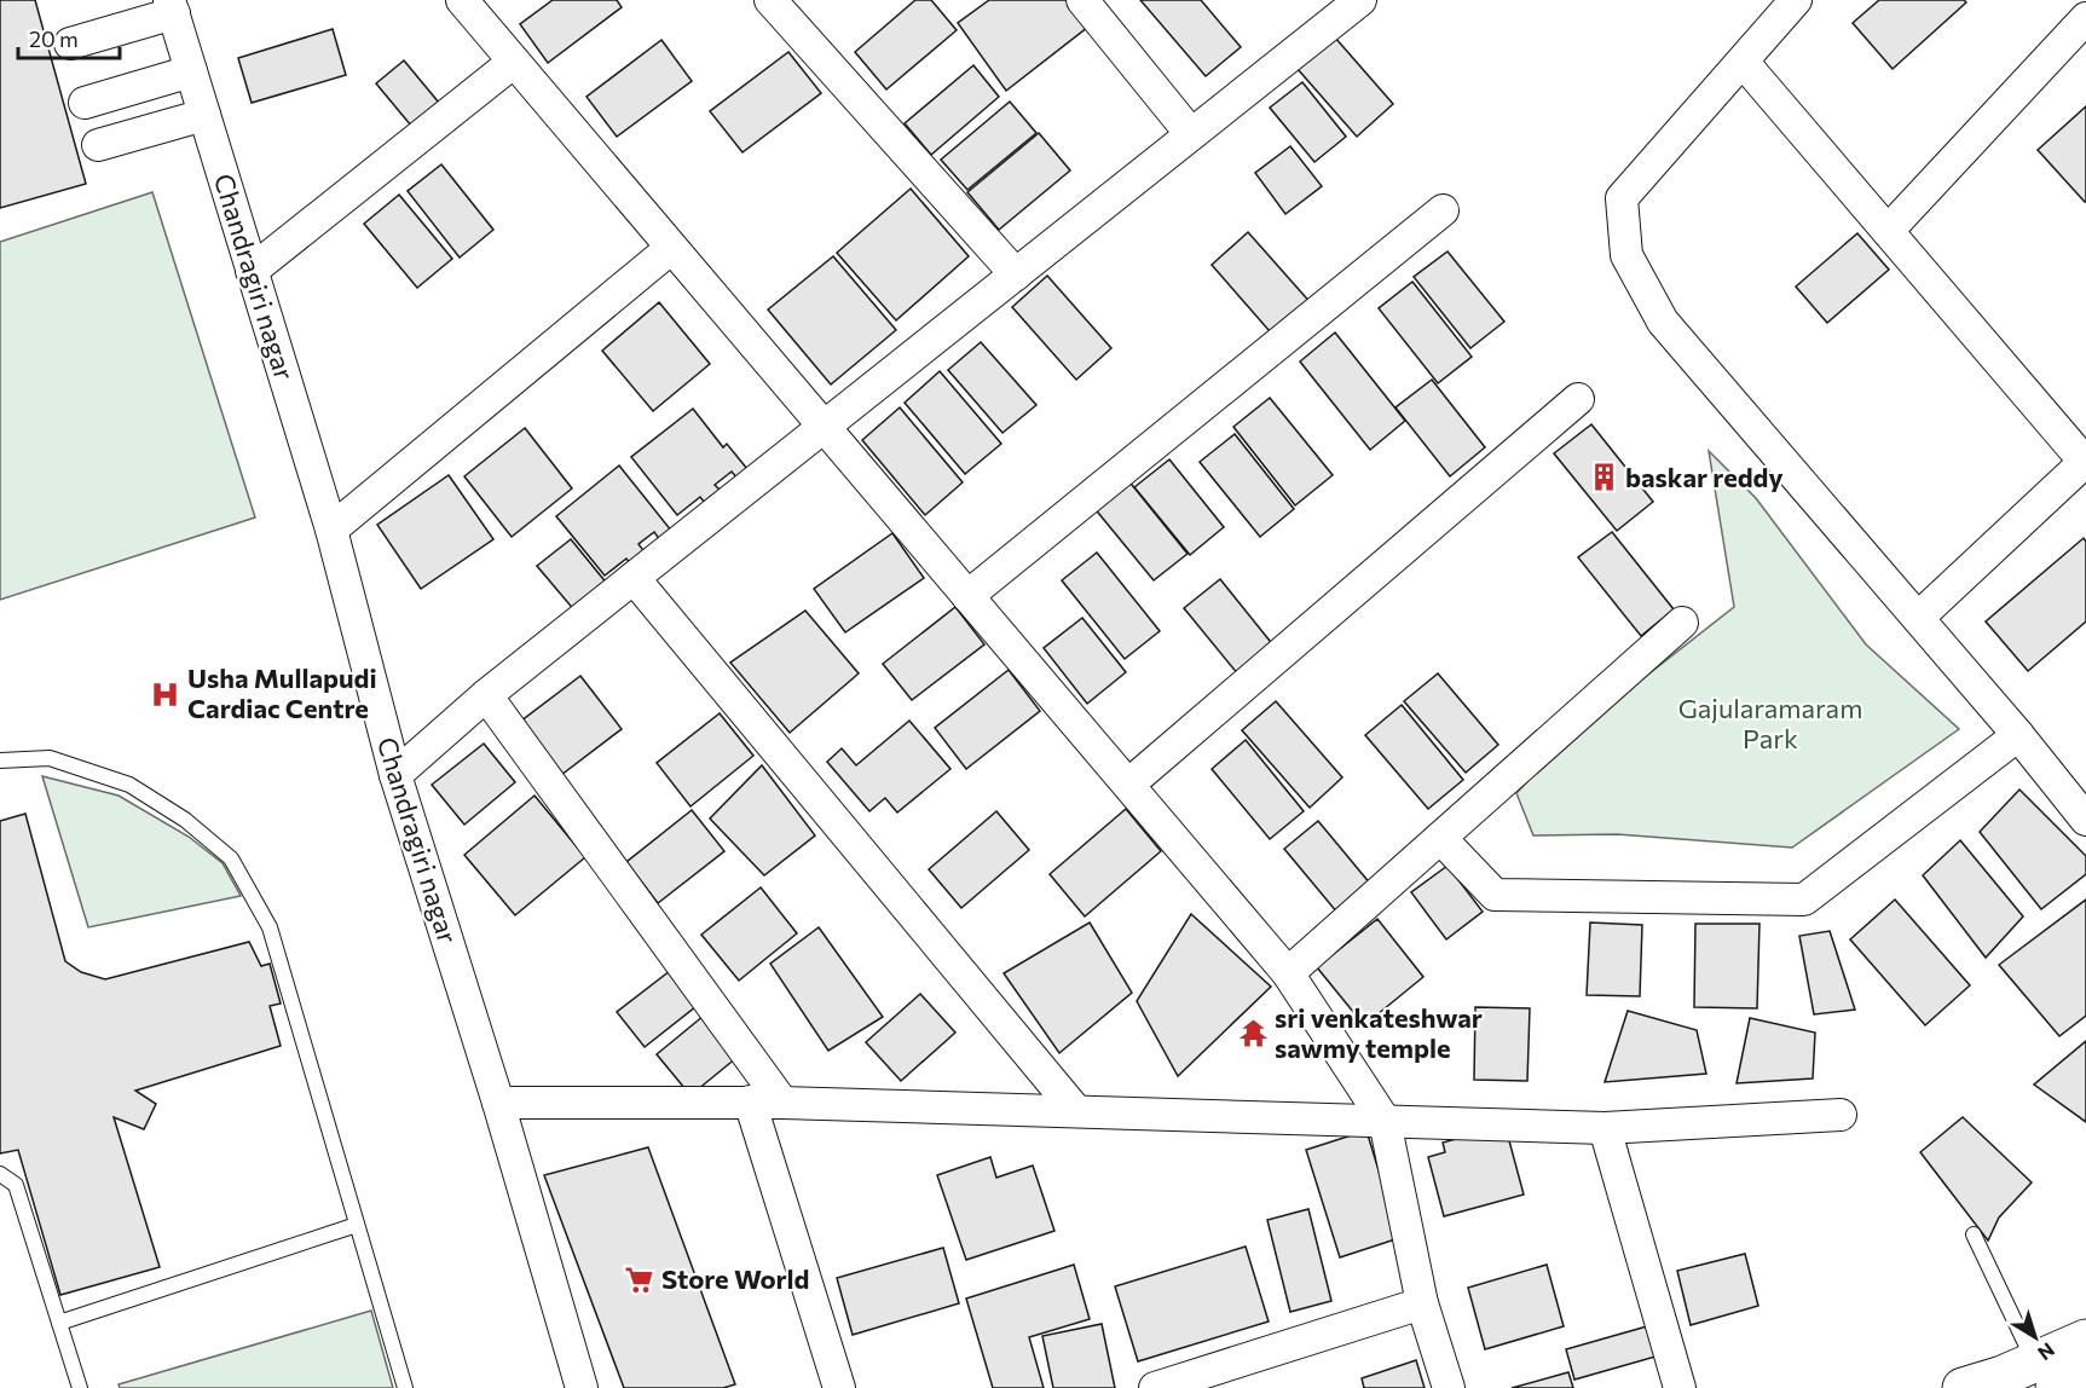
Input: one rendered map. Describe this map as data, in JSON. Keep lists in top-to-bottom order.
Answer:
{
  "streets": {
    "street": ["Chandragiri nagar"]
  },
  "parks": ["Gajularamaram Park"],
  "places": {
    "building": ["baskar reddy"],
    "hospital": ["Usha Mullapudi Cardiac Centre"],
    "temple": ["sri venkateshwar sawmy temple"],
    "supermarket": ["Store World"]
  },
  "scale_bar": "20 m",
  "north": "bottom right"
}
